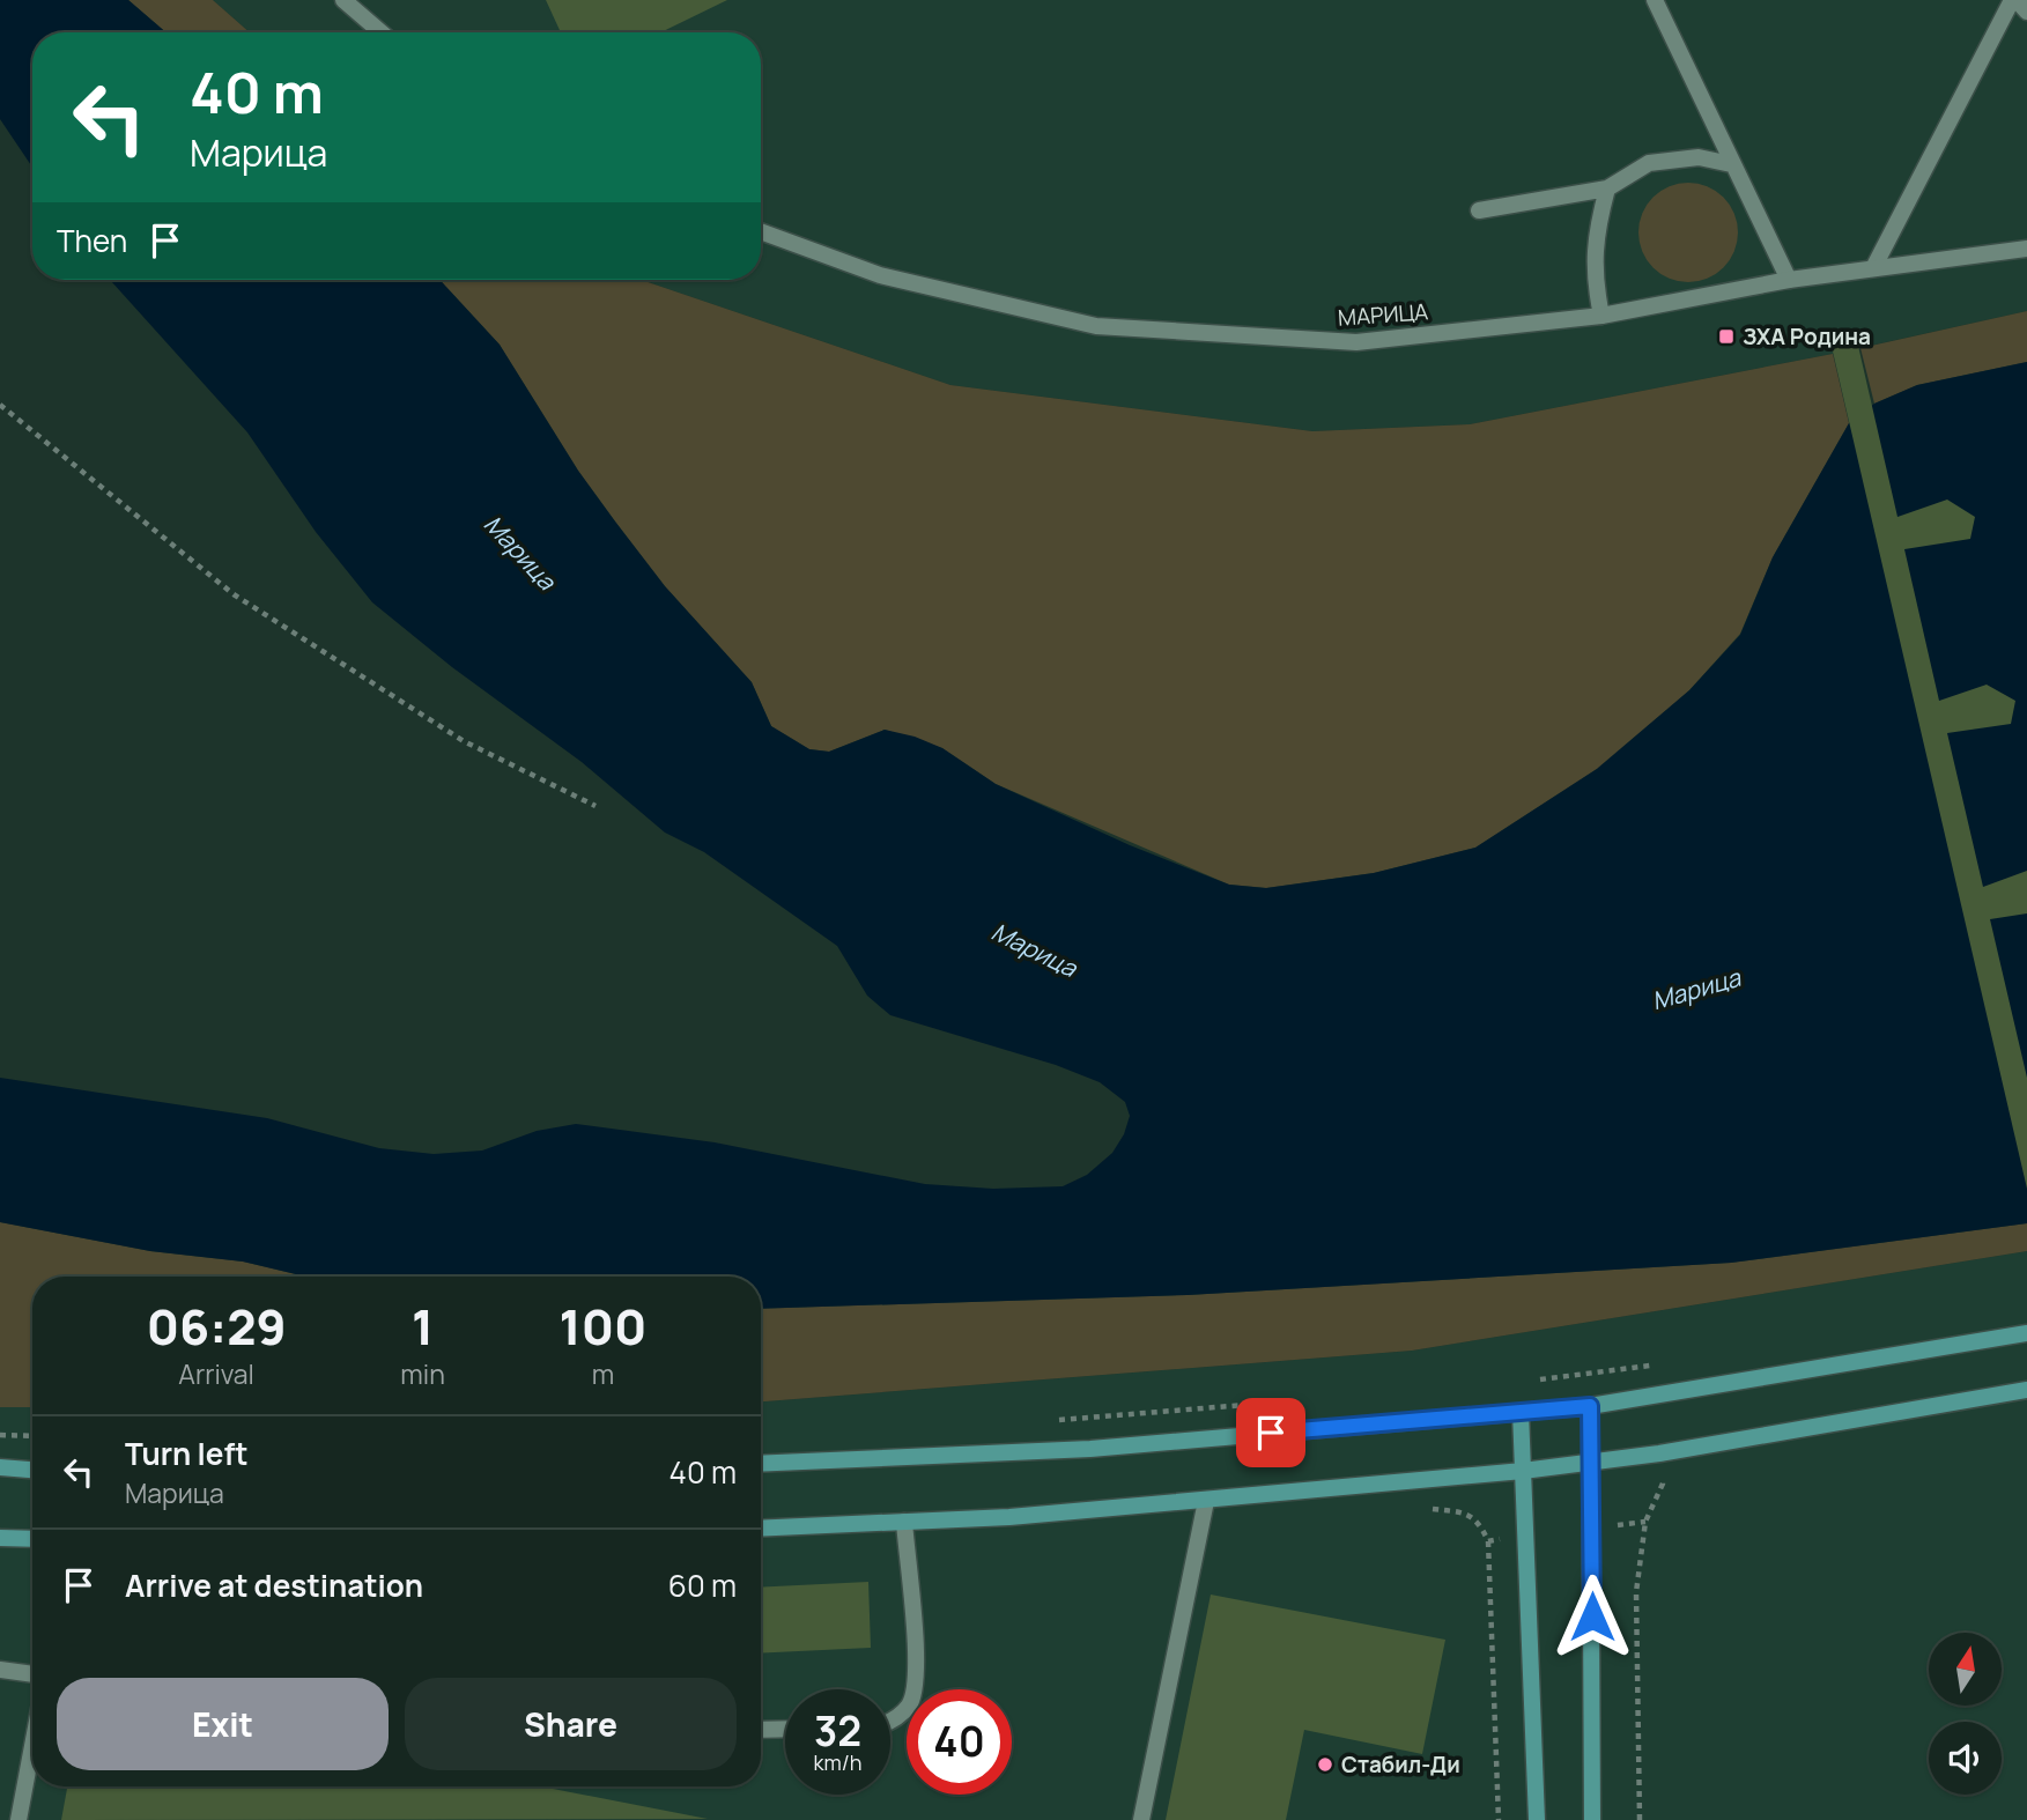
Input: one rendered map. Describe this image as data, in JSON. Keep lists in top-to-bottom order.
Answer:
{
  "streets": {
    "street": ["МАРИЦА"]
  },
  "water": ["Марица"],
  "places": {
    "transit": ["ЗХА Родина"],
    "other": ["Стабил-Ди"]
  },
  "north": "top",
  "page": {
    "turn": ["40 m", "Марица"],
    "then": "Then",
    "eta": [
      "06:29",
      "Arrival",
      "1",
      "min",
      "100",
      "m"
    ],
    "list": [
      {
        "name": "Turn left",
        "note": "Марица",
        "value": "40 m"
      },
      {
        "name": "Arrive at destination",
        "value": "60 m"
      }
    ],
    "buttons": ["Exit", "Share"],
    "speed": "32 km/h",
    "limit": "40"
  }
}
